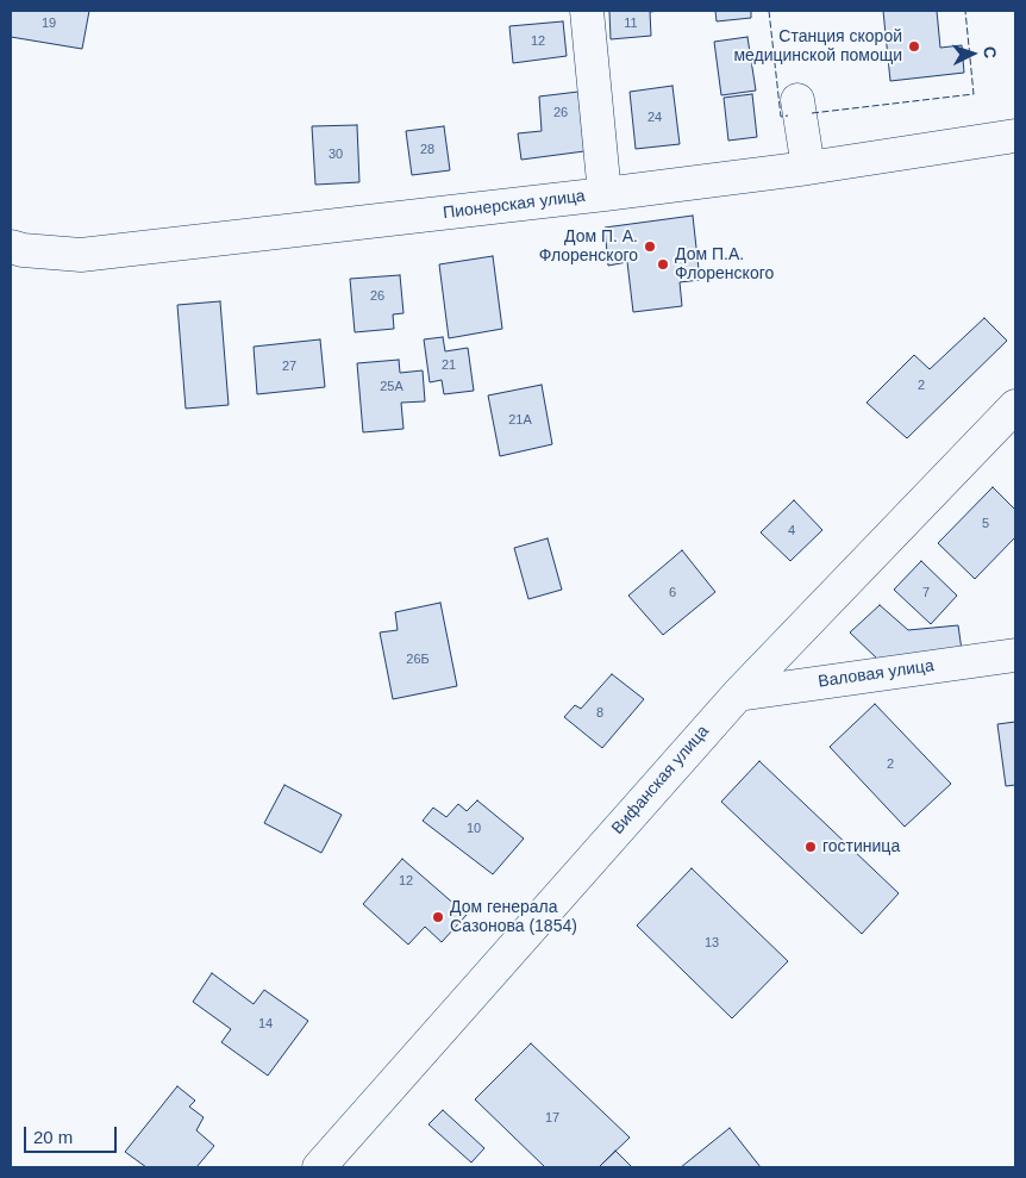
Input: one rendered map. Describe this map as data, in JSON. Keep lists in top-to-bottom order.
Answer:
{
  "streets": {
    "main road": ["Пионерская улица", "Валовая улица", "Вифанская улица"]
  },
  "crossings": [
    ["Валовая улица", "Вифанская улица"]
  ],
  "places": [
    "Станция скорой медицинской помощи",
    "Дом П. А. Флоренского",
    "Дом П.А. Флоренского",
    "гостиница",
    "Дом генерала Сазонова (1854)"
  ],
  "house_numbers": [
    "19",
    "11",
    "12",
    "26",
    "24",
    "28",
    "30",
    "26",
    "21",
    "27",
    "2",
    "25А",
    "21А",
    "5",
    "4",
    "6",
    "7",
    "26Б",
    "8",
    "2",
    "10",
    "12",
    "13",
    "14",
    "17"
  ],
  "scale_bar": "20 m",
  "north": "right"
}
